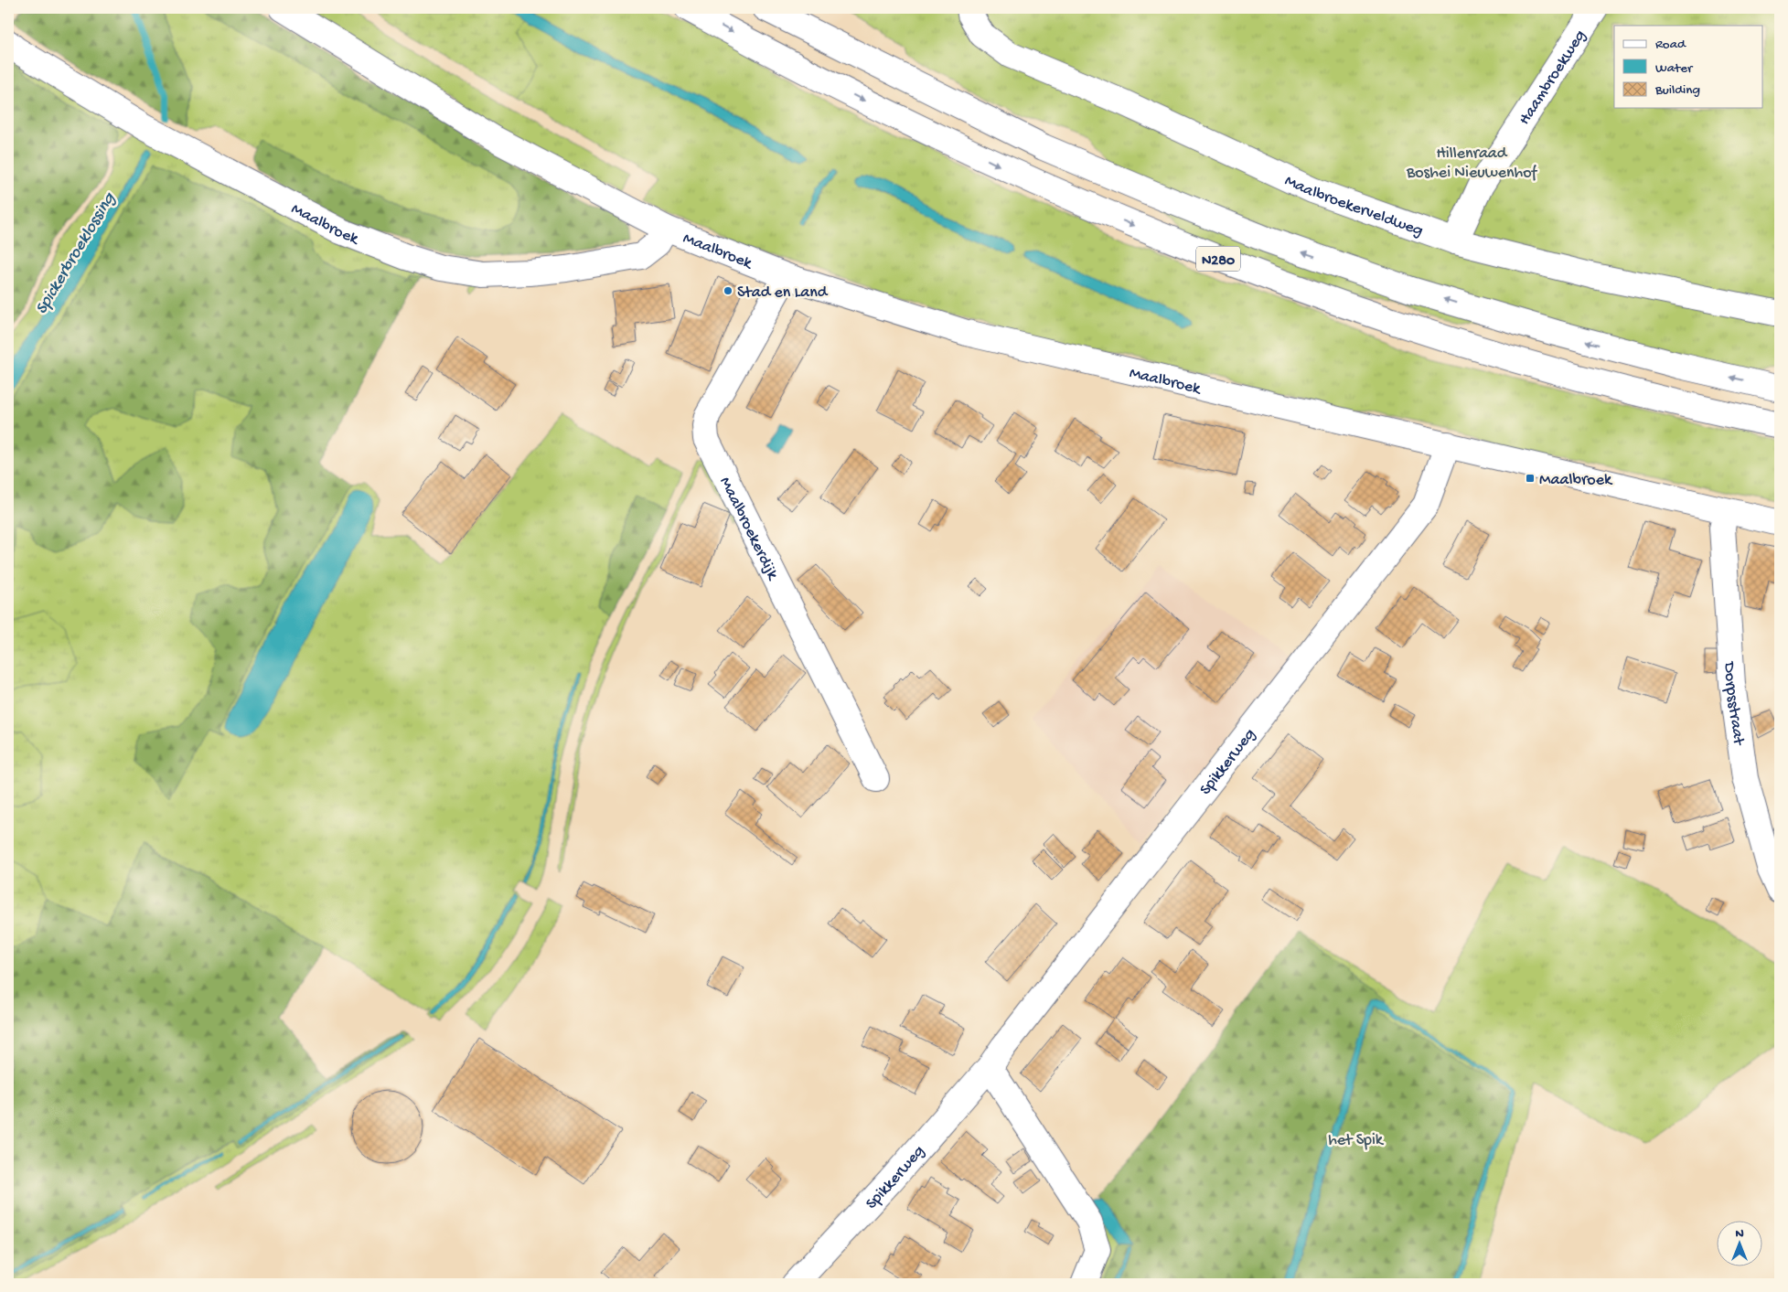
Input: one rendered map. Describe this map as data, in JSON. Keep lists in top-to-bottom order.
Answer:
{
  "streets": {
    "main road": [
      "Haambroekweg",
      "Maalbroekerveldweg",
      "Maalbroek",
      "N280",
      "Maalbroekerdijk",
      "Dorpsstraat",
      "Spikkerweg"
    ]
  },
  "crossings": [
    ["Haambroekweg", "Maalbroekerveldweg"],
    ["Maalbroek", "Maalbroekerdijk"],
    ["Maalbroek", "Dorpsstraat"],
    ["Maalbroek", "Spikkerweg"]
  ],
  "water": ["Spickerbroeklossing"],
  "parks": ["Hillenraad Boshei Nieuwenhof", "het Spik"],
  "places": {
    "other": ["Stad en Land"],
    "transit": ["Maalbroek"]
  },
  "legend": ["Road", "Water", "Building"],
  "north": "top"
}
